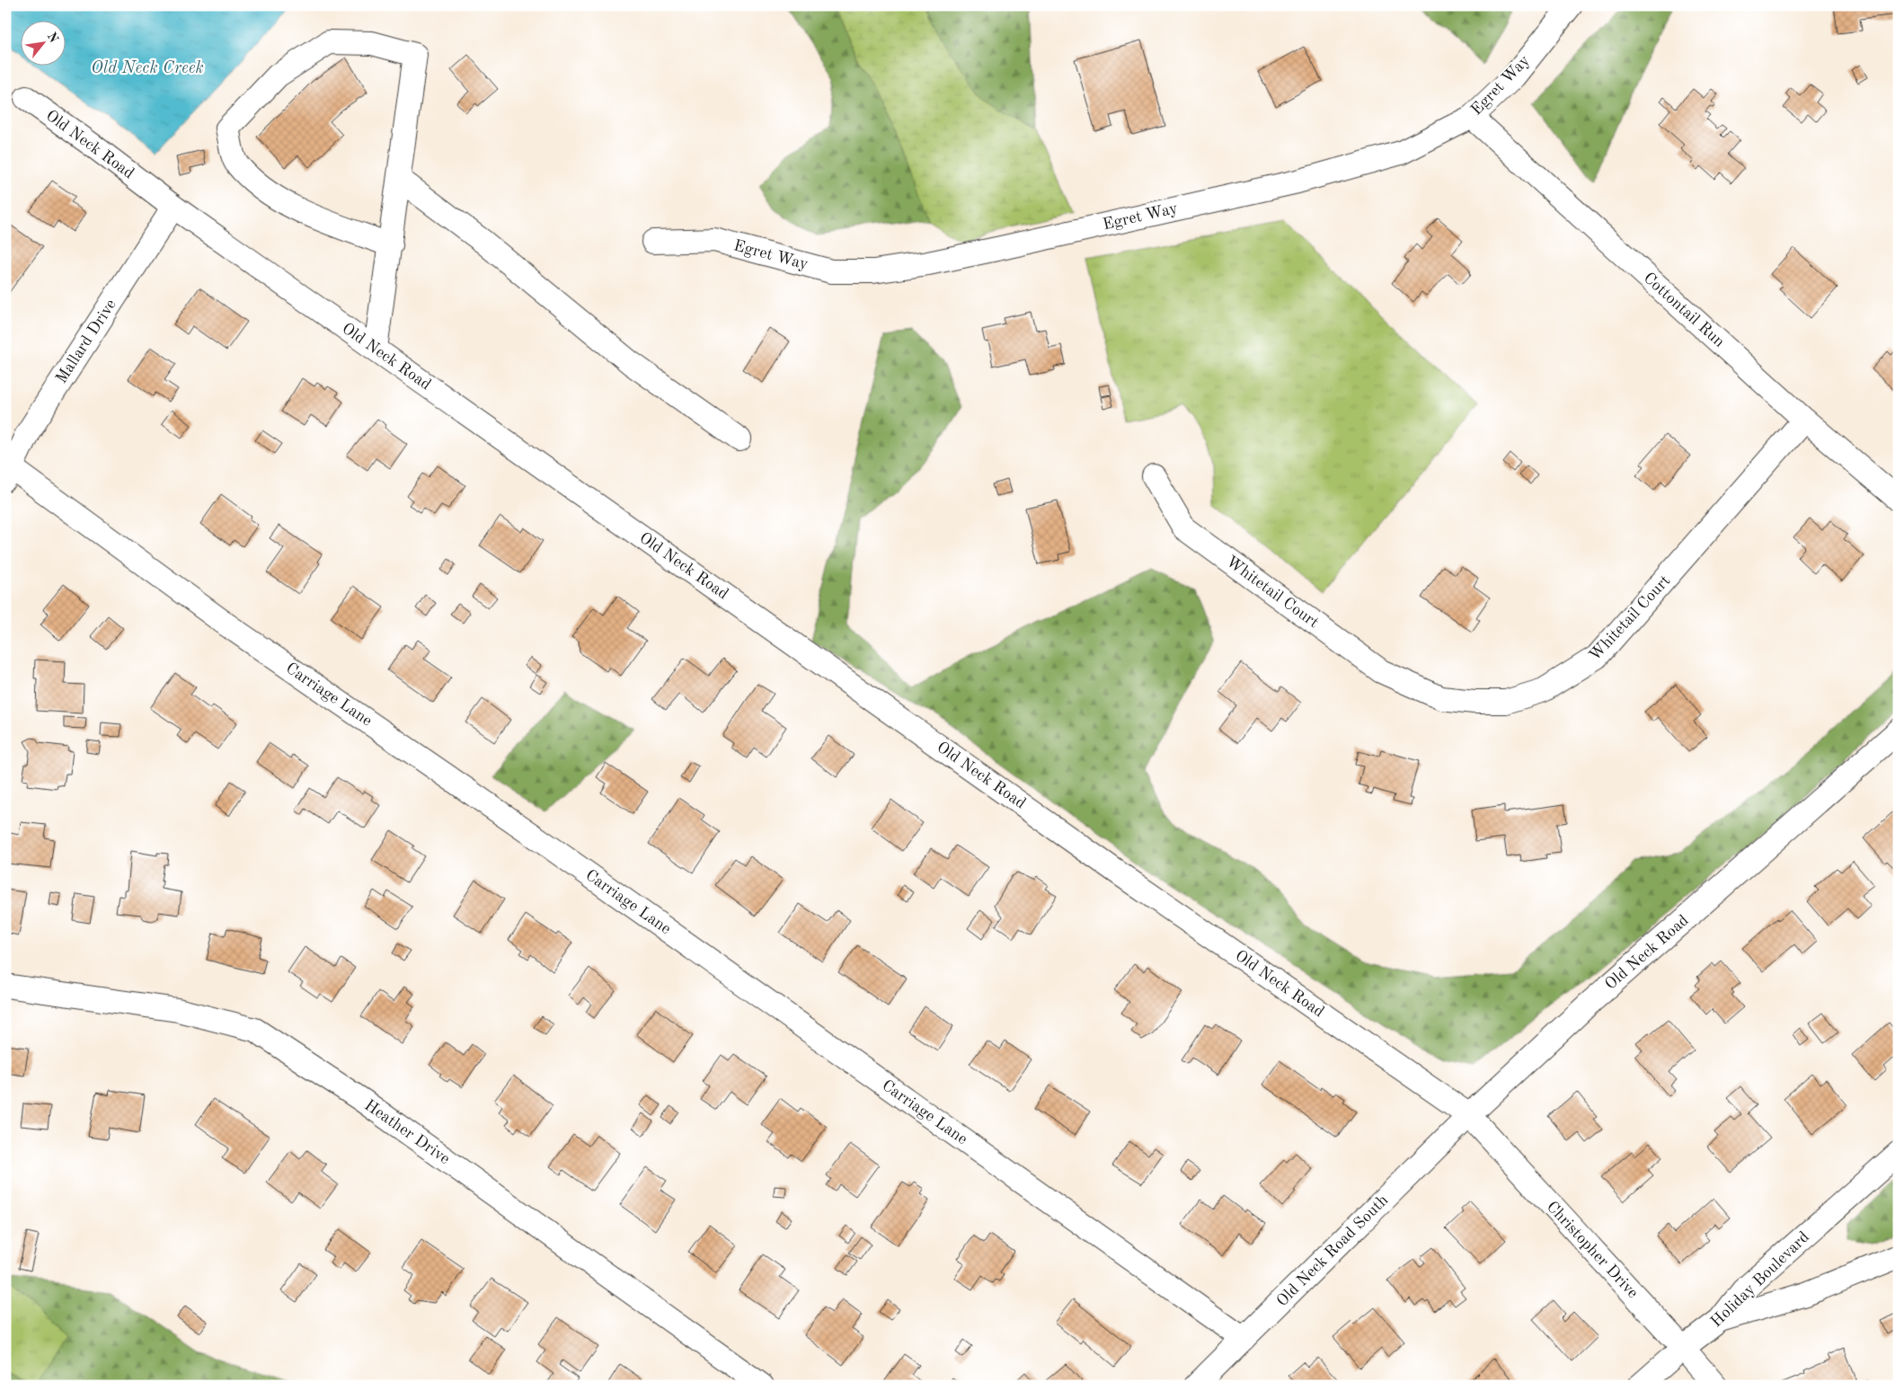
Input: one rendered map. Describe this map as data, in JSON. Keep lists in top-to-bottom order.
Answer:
{
  "streets": {
    "street": [
      "Egret Way",
      "Old Neck Road",
      "Cottontail Run",
      "Mallard Drive",
      "Whitetail Court",
      "Carriage Lane",
      "Heather Drive",
      "Christopher Drive",
      "Old Neck Road South",
      "Holiday Boulevard"
    ]
  },
  "crossings": [
    ["Egret Way", "Cottontail Run"],
    ["Old Neck Road", "Mallard Drive"],
    ["Old Neck Road", "Christopher Drive"],
    ["Old Neck Road", "Old Neck Road South"],
    ["Cottontail Run", "Whitetail Court"],
    ["Mallard Drive", "Carriage Lane"],
    ["Carriage Lane", "Old Neck Road South"],
    ["Christopher Drive", "Old Neck Road South"],
    ["Christopher Drive", "Holiday Boulevard"]
  ],
  "water": ["Old Neck Creek"],
  "north": "top right"
}
